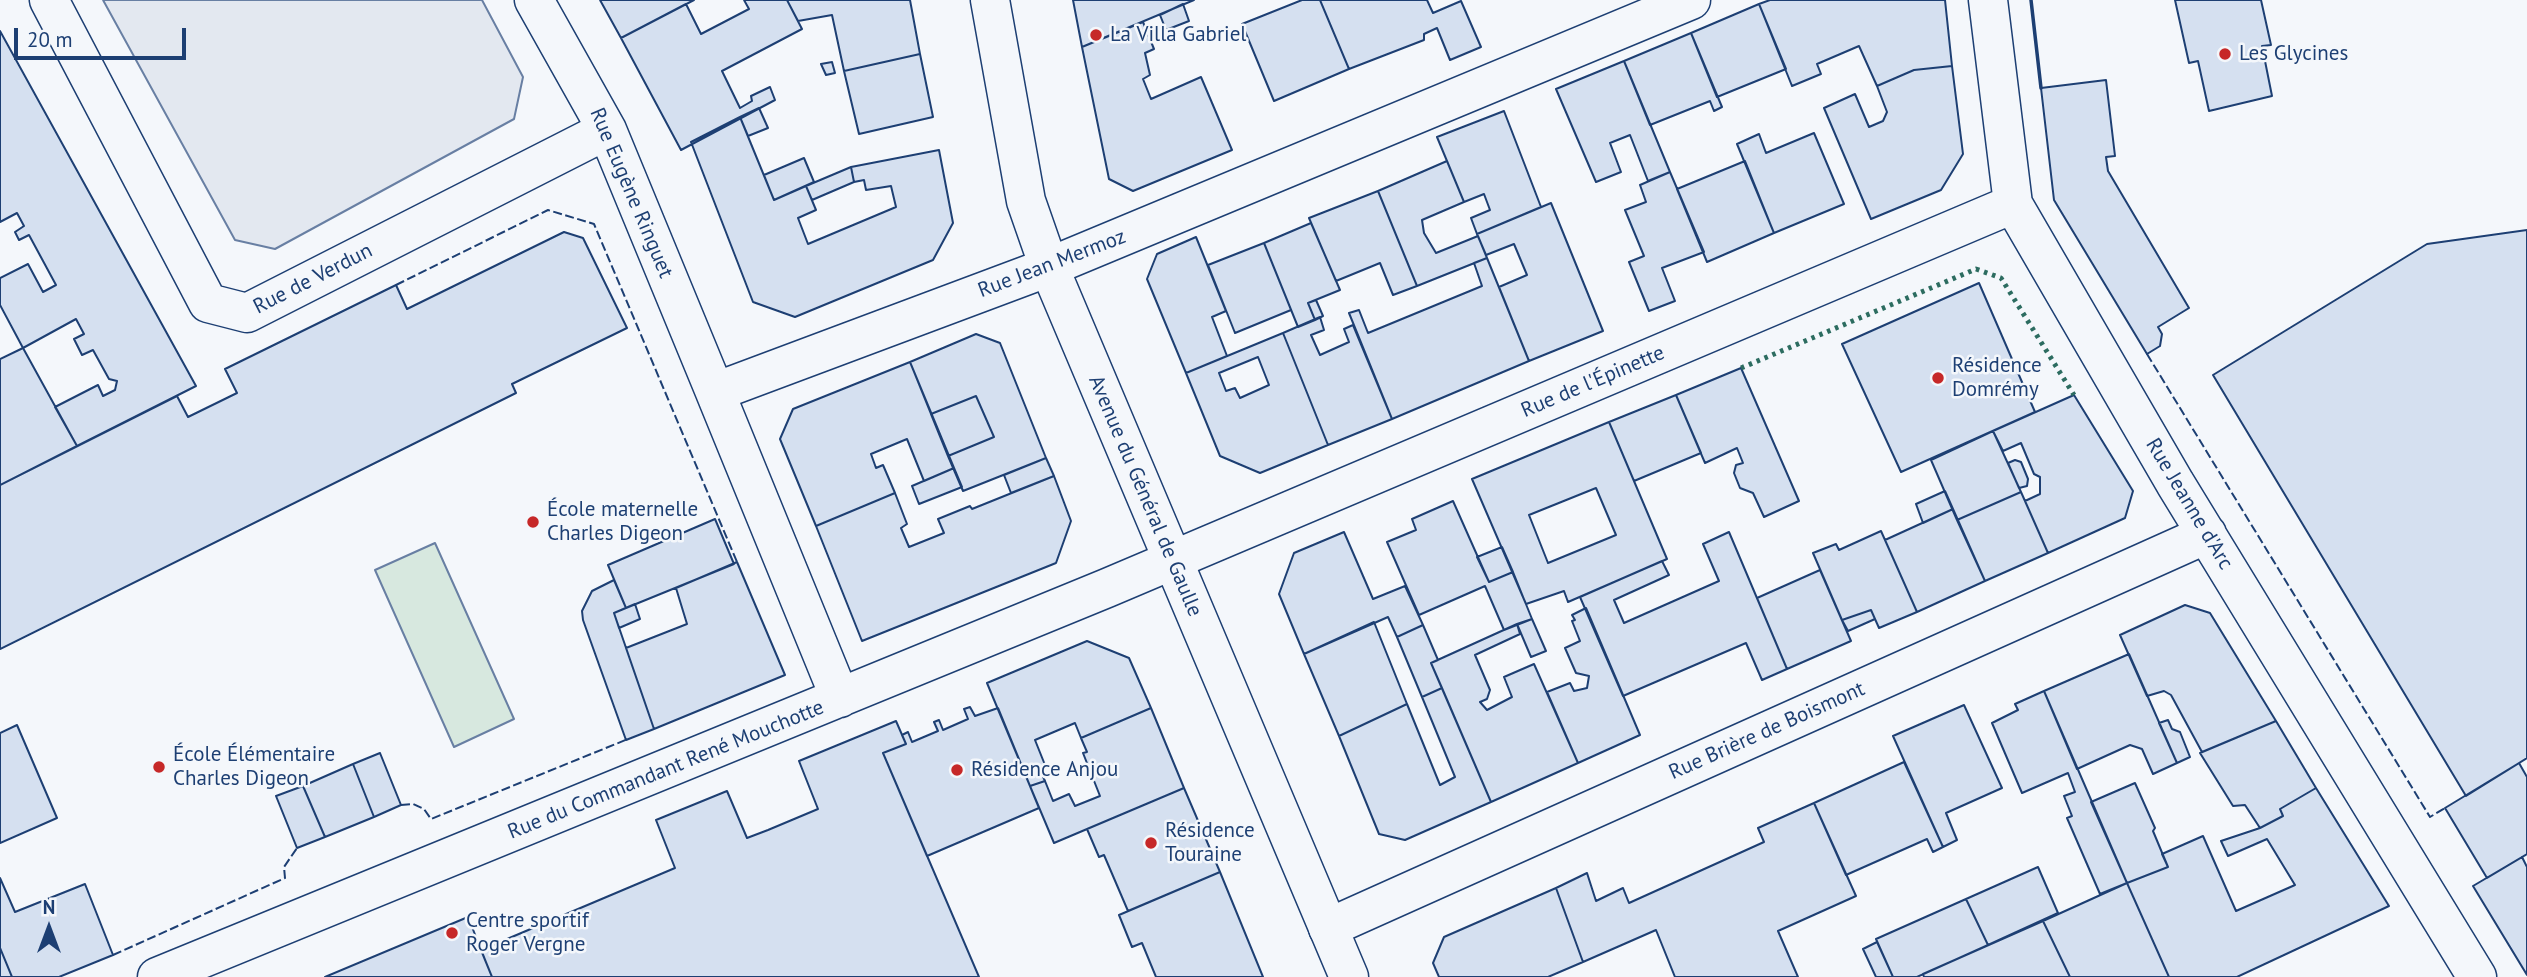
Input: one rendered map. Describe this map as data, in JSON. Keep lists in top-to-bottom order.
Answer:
{
  "streets": {
    "street": [
      "Rue Eugène Ringuet",
      "Rue Jean Mermoz",
      "Rue de Verdun",
      "Rue de l'Épinette",
      "Avenue du Général de Gaulle",
      "Rue Jeanne d'Arc",
      "Rue Brière de Boismont",
      "Rue du Commandant René Mouchotte"
    ]
  },
  "crossings": [
    ["Rue Eugène Ringuet", "Rue Jean Mermoz"],
    ["Rue Eugène Ringuet", "Rue de Verdun"],
    ["Rue Jean Mermoz", "Avenue du Général de Gaulle"],
    ["Rue de l'Épinette", "Avenue du Général de Gaulle"],
    ["Rue de l'Épinette", "Rue Jeanne d'Arc"],
    ["Rue de l'Épinette", "Rue du Commandant René Mouchotte"],
    ["Avenue du Général de Gaulle", "Rue Brière de Boismont"],
    ["Avenue du Général de Gaulle", "Rue du Commandant René Mouchotte"],
    ["Rue Jeanne d'Arc", "Rue Brière de Boismont"]
  ],
  "places": [
    "La Villa Gabriel",
    "Les Glycines",
    "Résidence Domrémy",
    "École maternelle Charles Digeon",
    "École Élémentaire Charles Digeon",
    "Résidence Anjou",
    "Résidence Touraine",
    "Centre sportif Roger Vergne"
  ],
  "scale_bar": "20 m",
  "north": "top"
}
